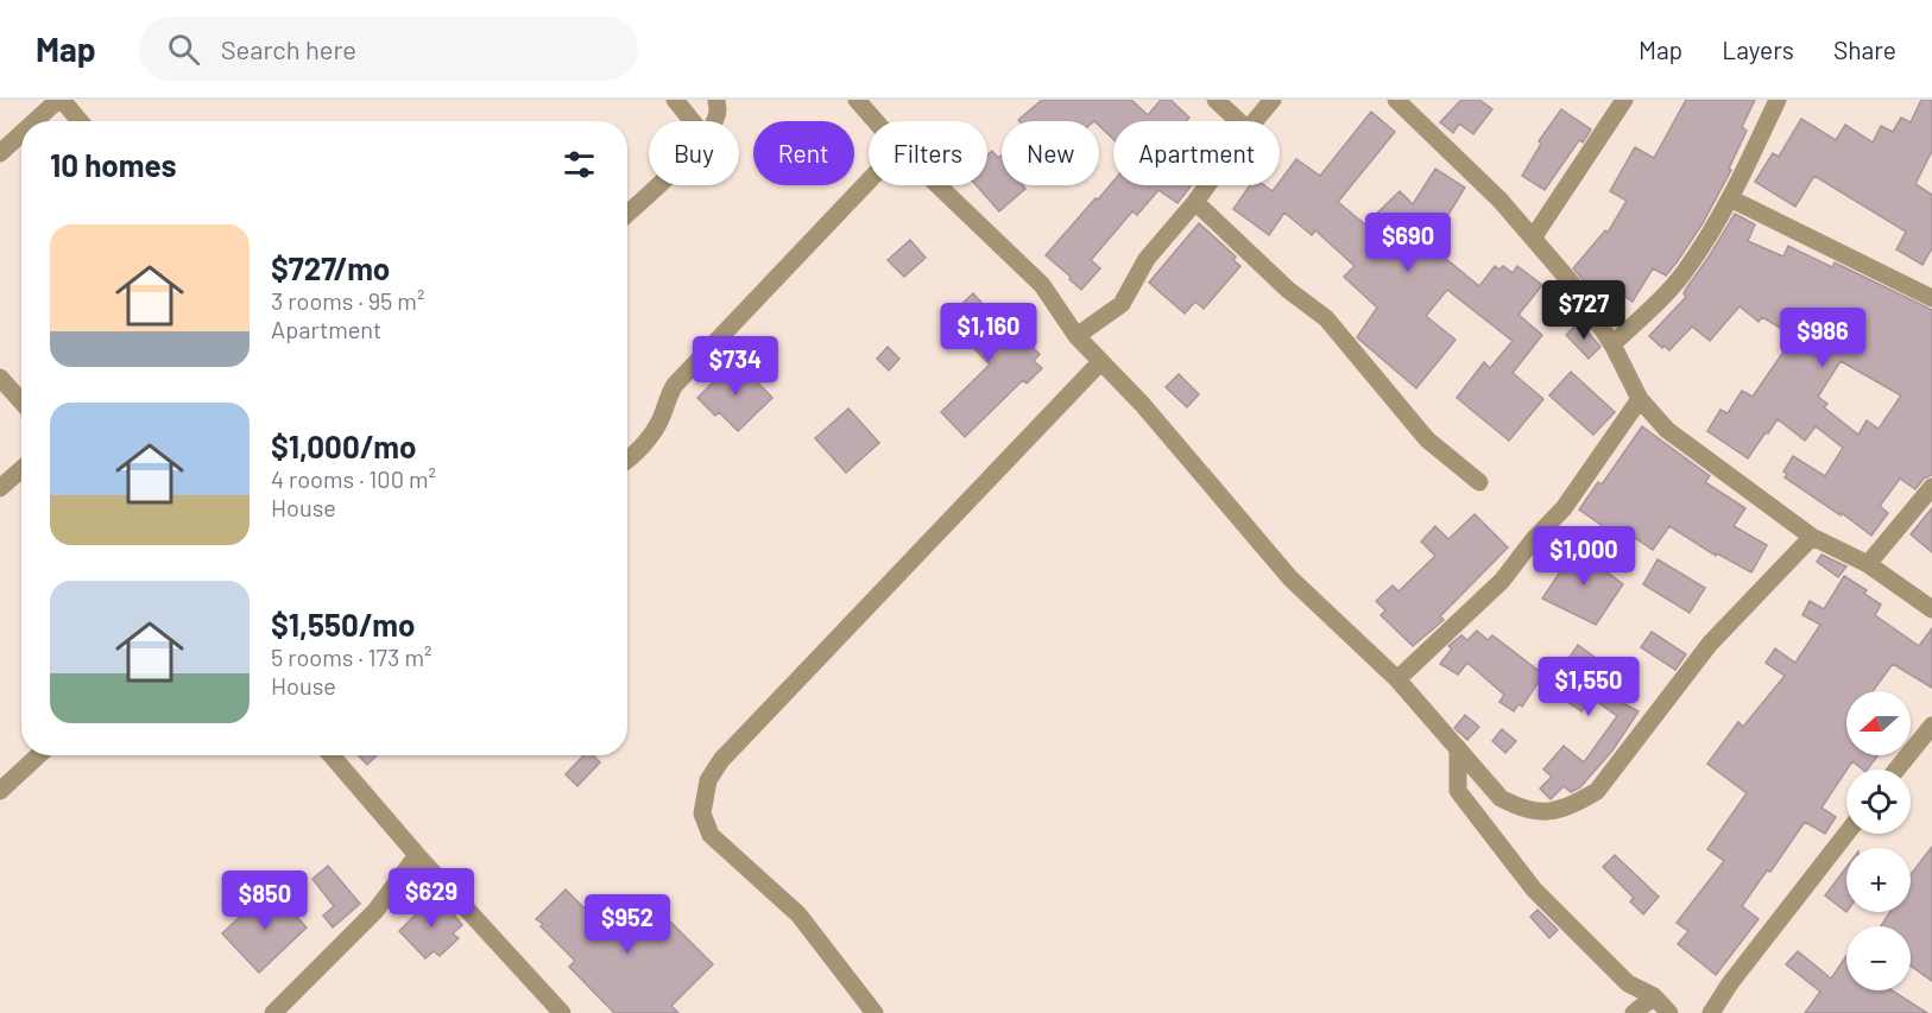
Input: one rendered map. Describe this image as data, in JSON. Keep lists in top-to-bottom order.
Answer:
{
  "north": "left",
  "page": {
    "header": "Map",
    "search": "Search here",
    "nav": ["Map", "Layers", "Share"],
    "chip": [
      "Buy",
      "Rent",
      "Filters",
      "New",
      "Apartment"
    ],
    "heading": "10 homes",
    "list": [
      {
        "name": "$727/mo",
        "note": "3 rooms · 95 m² · Apartment"
      },
      {
        "name": "$1,000/mo",
        "note": "4 rooms · 100 m² · House"
      },
      {
        "name": "$1,550/mo",
        "note": "5 rooms · 173 m² · House"
      }
    ],
    "price": [
      "$690",
      "$727",
      "$1,160",
      "$986",
      "$734",
      "$1,000",
      "$1,550",
      "$629",
      "$850",
      "$952"
    ],
    "map_buttons": ["+", "−"]
  }
}
